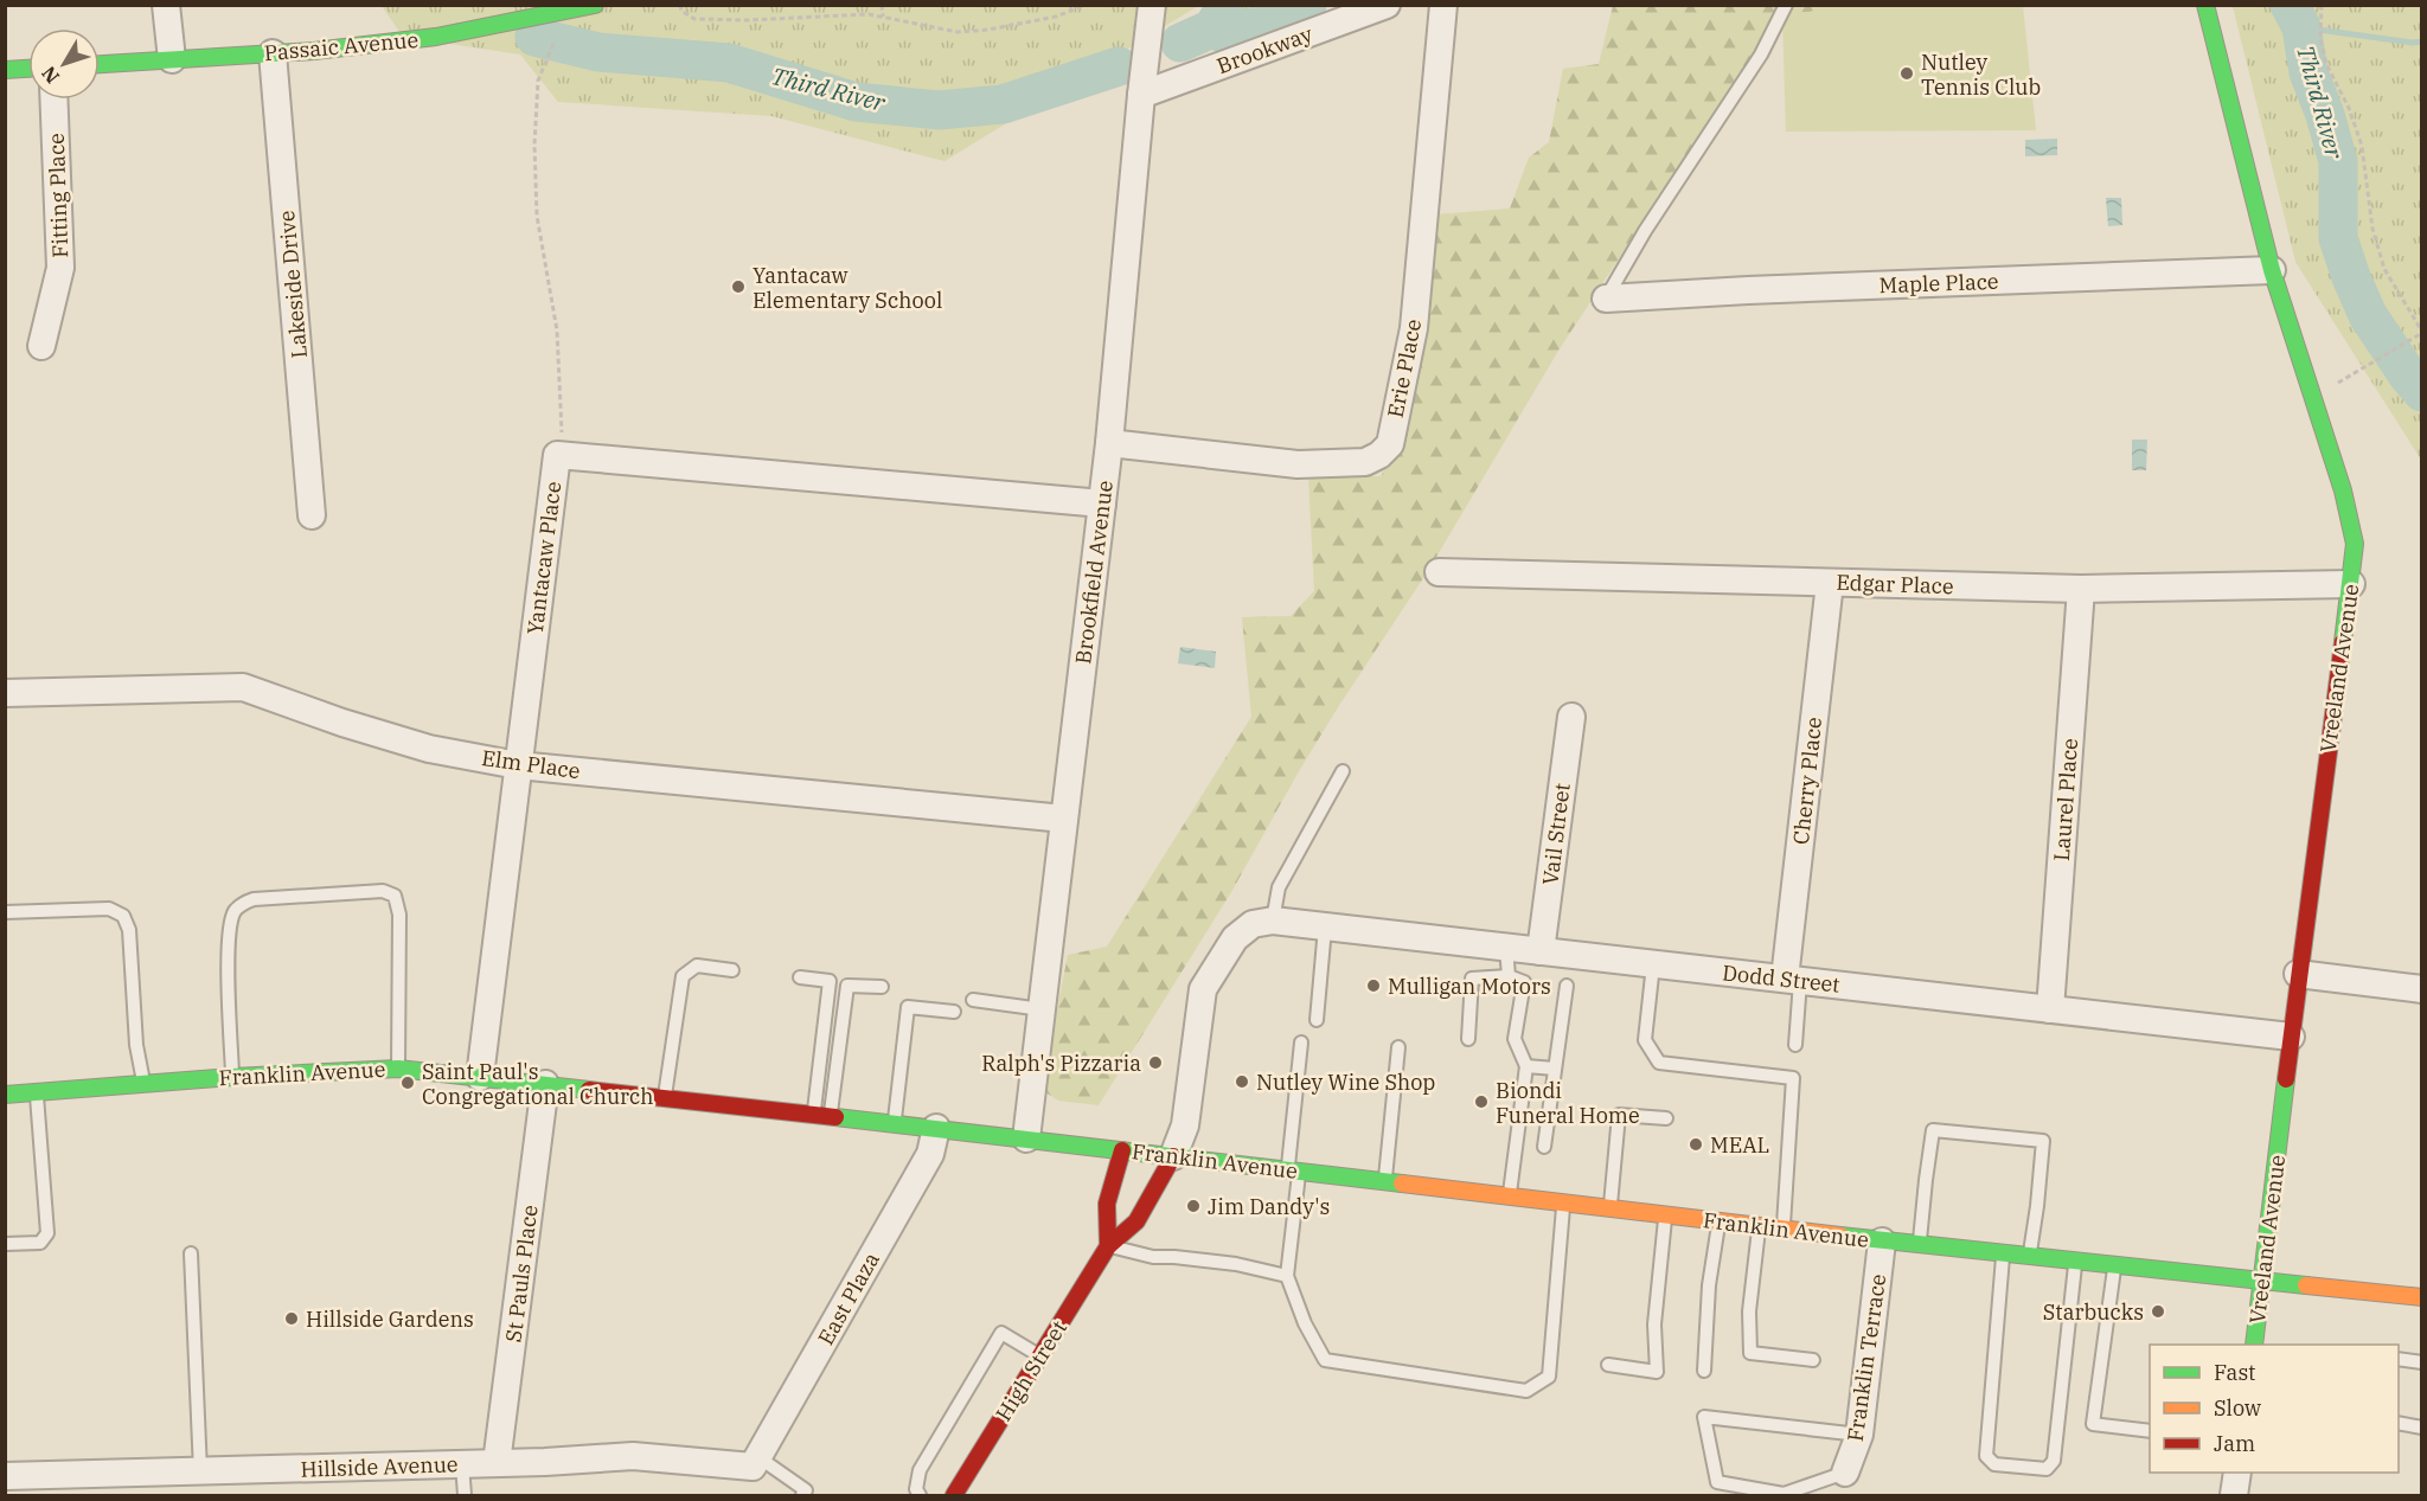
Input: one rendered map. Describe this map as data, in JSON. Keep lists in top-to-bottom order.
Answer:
{
  "streets": {
    "main road": [
      "Passaic Avenue",
      "Vreeland Avenue",
      "Franklin Avenue",
      "High Street"
    ],
    "street": [
      "Brookway",
      "Fitting Place",
      "Maple Place",
      "Lakeside Drive",
      "Erie Place",
      "Yantacaw Place",
      "Brookfield Avenue",
      "Edgar Place",
      "Elm Place",
      "Cherry Place",
      "Laurel Place",
      "Vail Street",
      "Dodd Street",
      "St Pauls Place",
      "East Plaza",
      "Franklin Terrace",
      "Hillside Avenue"
    ]
  },
  "crossings": [
    ["Passaic Avenue", "Lakeside Drive"],
    ["Brookway", "Brookfield Avenue"],
    ["Maple Place", "Vreeland Avenue"],
    ["Erie Place", "Brookfield Avenue"],
    ["Yantacaw Place", "Brookfield Avenue"],
    ["Yantacaw Place", "Elm Place"],
    ["Yantacaw Place", "Franklin Avenue"],
    ["Brookfield Avenue", "Elm Place"],
    ["Brookfield Avenue", "Franklin Avenue"],
    ["Edgar Place", "Vreeland Avenue"],
    ["Edgar Place", "Cherry Place"],
    ["Edgar Place", "Laurel Place"],
    ["Vreeland Avenue", "Dodd Street"],
    ["Vreeland Avenue", "Franklin Avenue"],
    ["Cherry Place", "Dodd Street"],
    ["Laurel Place", "Dodd Street"],
    ["Vail Street", "Dodd Street"],
    ["Franklin Avenue", "St Pauls Place"],
    ["Franklin Avenue", "East Plaza"],
    ["Franklin Avenue", "Franklin Terrace"],
    ["Franklin Avenue", "High Street"],
    ["St Pauls Place", "Hillside Avenue"],
    ["East Plaza", "Hillside Avenue"]
  ],
  "water": ["Third River"],
  "places": [
    "Nutley Tennis Club",
    "Yantacaw Elementary School",
    "Mulligan Motors",
    "Ralph's Pizzaria",
    "Nutley Wine Shop",
    "Saint Paul's Congregational Church",
    "Biondi Funeral Home",
    "MEAL",
    "Jim Dandy's",
    "Starbucks",
    "Hillside Gardens"
  ],
  "legend": ["Fast", "Slow", "Jam"],
  "north": "bottom left"
}
